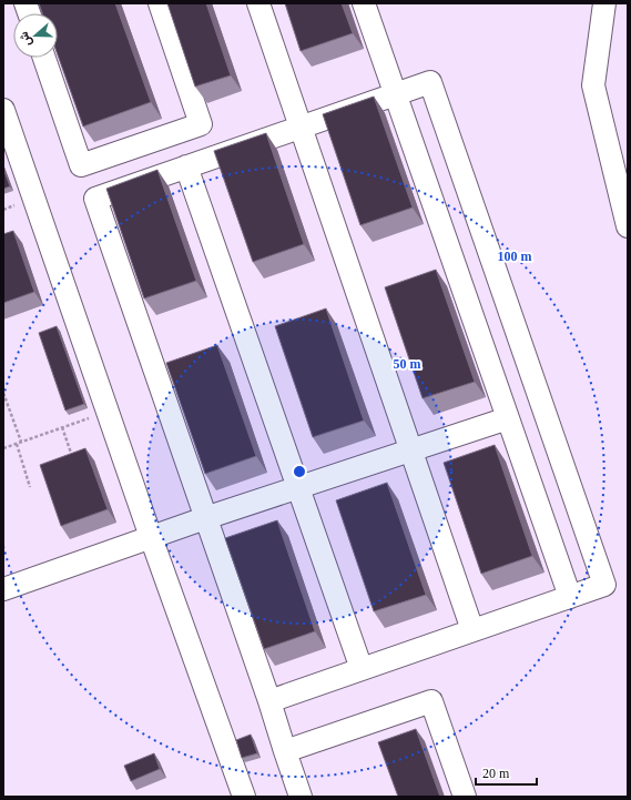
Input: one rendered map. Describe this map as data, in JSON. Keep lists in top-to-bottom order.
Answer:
{
  "scale_bar": "20 m",
  "north": "left",
  "rings": ["100 m", "50 m"]
}
